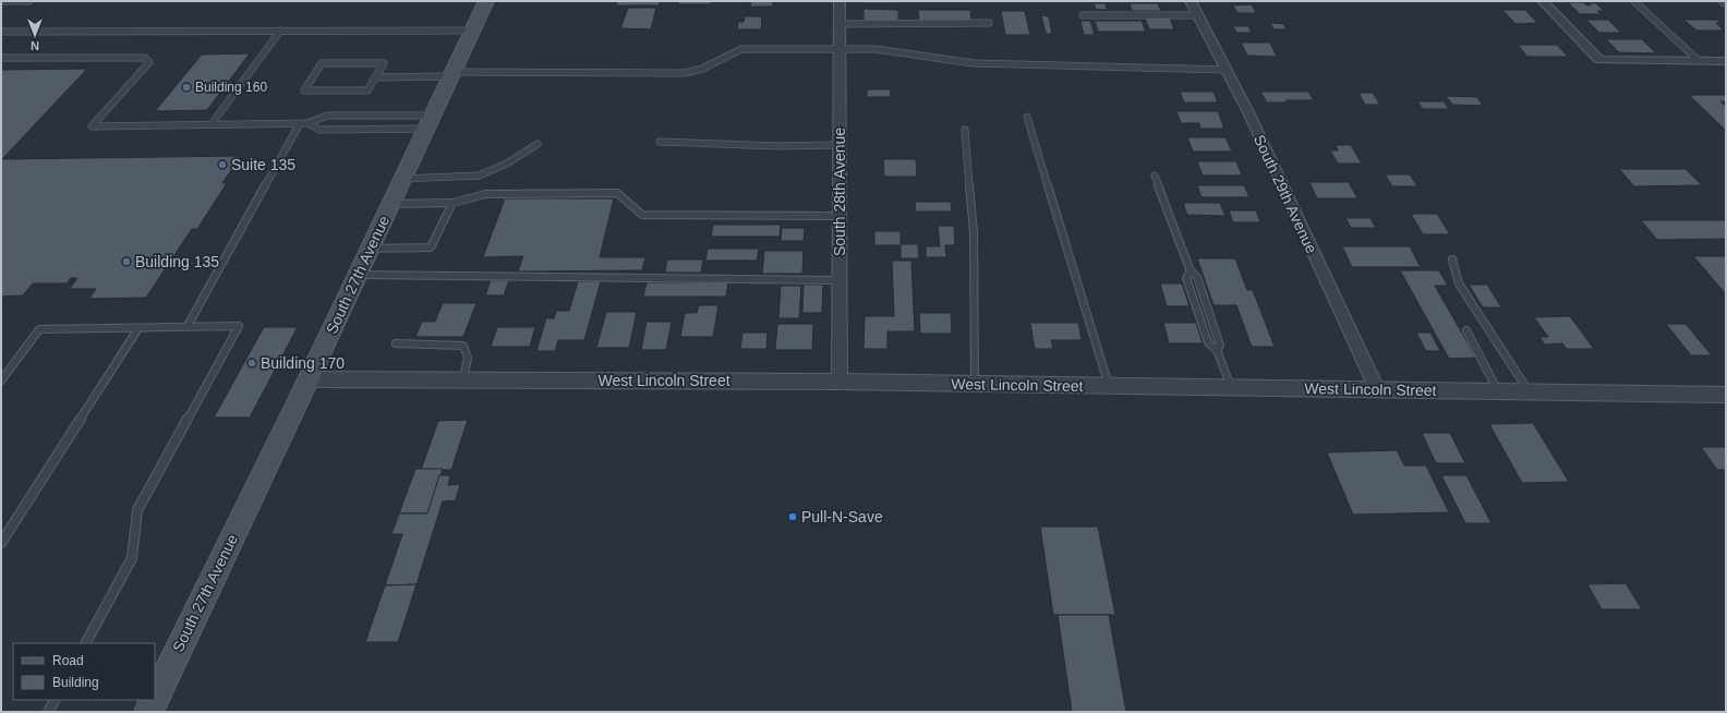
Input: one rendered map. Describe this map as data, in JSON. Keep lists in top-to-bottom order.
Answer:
{
  "streets": {
    "main road": ["South 27th Avenue"],
    "street": ["South 28th Avenue", "South 29th Avenue", "West Lincoln Street"]
  },
  "crossings": [
    ["South 28th Avenue", "West Lincoln Street"],
    ["South 29th Avenue", "West Lincoln Street"],
    ["South 27th Avenue", "West Lincoln Street"]
  ],
  "places": [
    "Building 160",
    "Suite 135",
    "Building 135",
    "Building 170",
    "Pull-N-Save"
  ],
  "legend": ["Road", "Building"],
  "north": "bottom"
}
